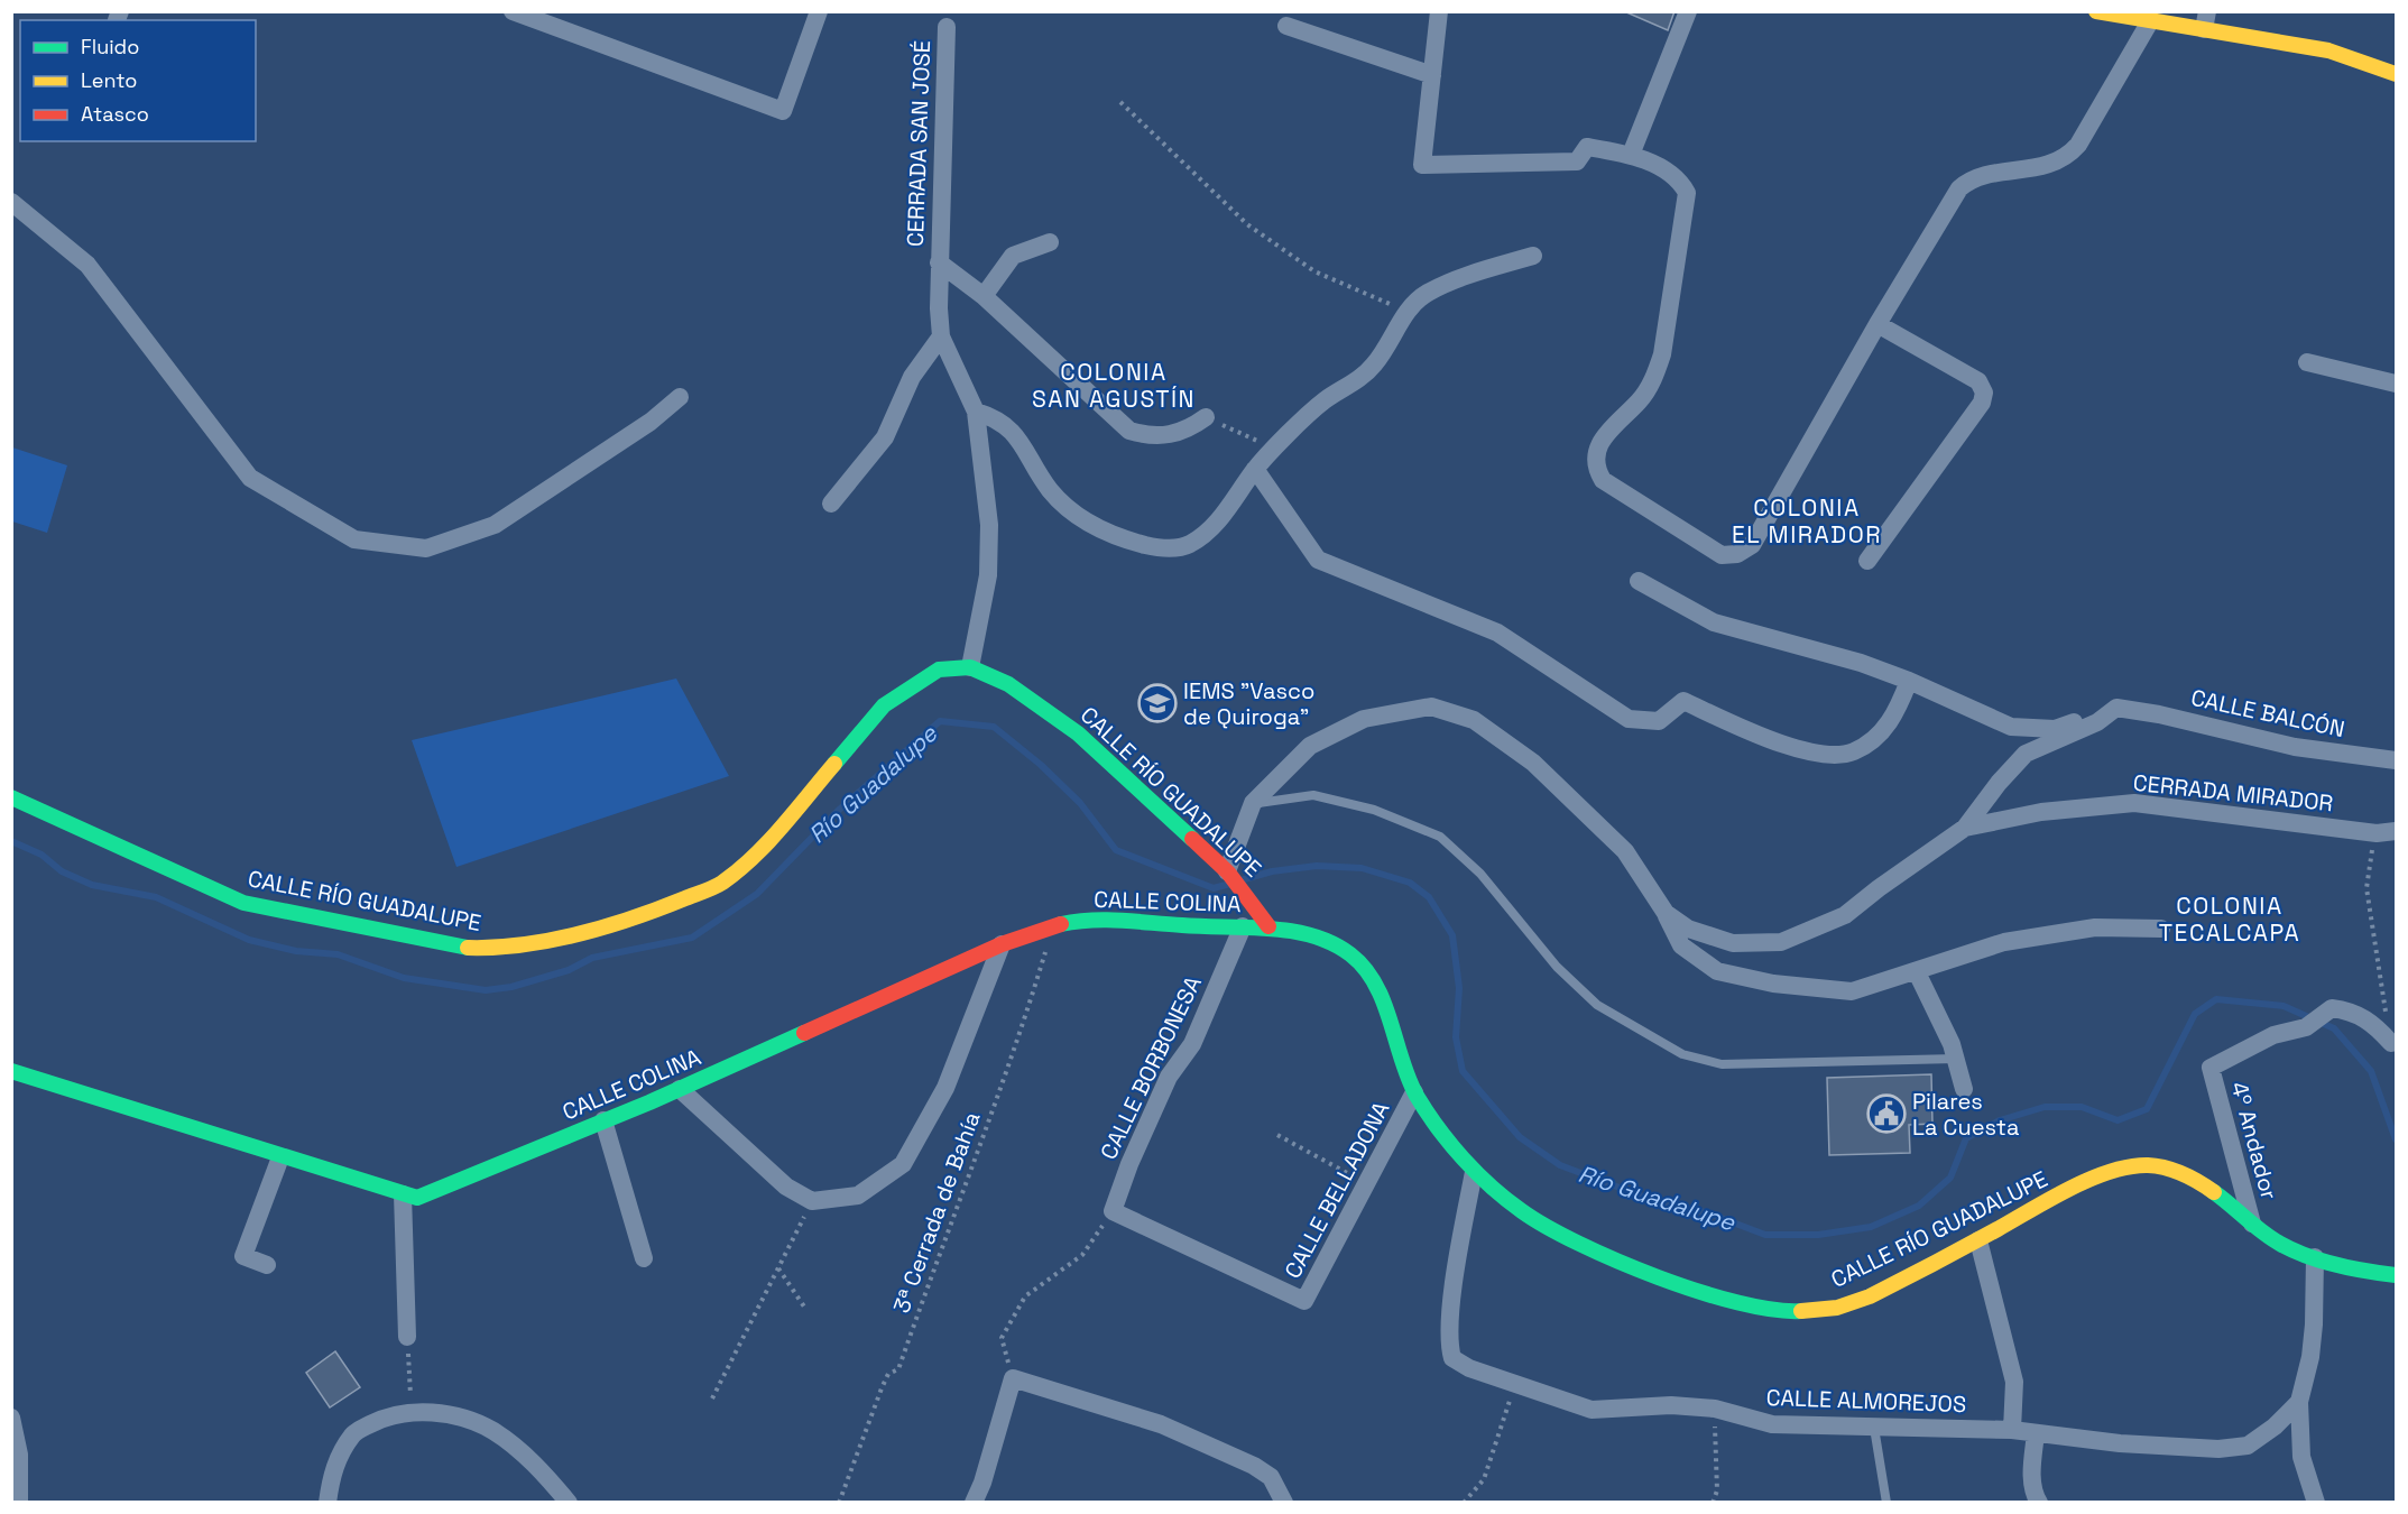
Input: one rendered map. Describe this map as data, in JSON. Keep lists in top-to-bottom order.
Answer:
{
  "streets": {
    "street": [
      "CERRADA SAN JOSÉ",
      "CALLE BALCÓN",
      "CALLE RÍO GUADALUPE",
      "CERRADA MIRADOR",
      "CALLE COLINA",
      "CALLE BORBONESA",
      "4º Andador",
      "CALLE BELLADONA",
      "CALLE ALMOREJOS"
    ],
    "path": ["3ª Cerrada de Bahía"]
  },
  "crossings": [
    ["CALLE RÍO GUADALUPE", "CALLE COLINA"],
    ["CALLE RÍO GUADALUPE", "4º Andador"],
    ["CALLE RÍO GUADALUPE", "CALLE BELLADONA"],
    ["CALLE RÍO GUADALUPE", "CALLE ALMOREJOS"],
    ["CALLE COLINA", "CALLE BORBONESA"],
    ["CALLE COLINA", "3ª Cerrada de Bahía"],
    ["CALLE BORBONESA", "CALLE BELLADONA"]
  ],
  "districts": ["COLONIA SAN AGUSTÍN", "COLONIA EL MIRADOR", "COLONIA TECALCAPA"],
  "water": ["Río Guadalupe"],
  "places": {
    "school or university": ["IEMS \"Vasco de Quiroga\""],
    "public building": ["Pilares La Cuesta"]
  },
  "legend": ["Fluido", "Lento", "Atasco"]
}
